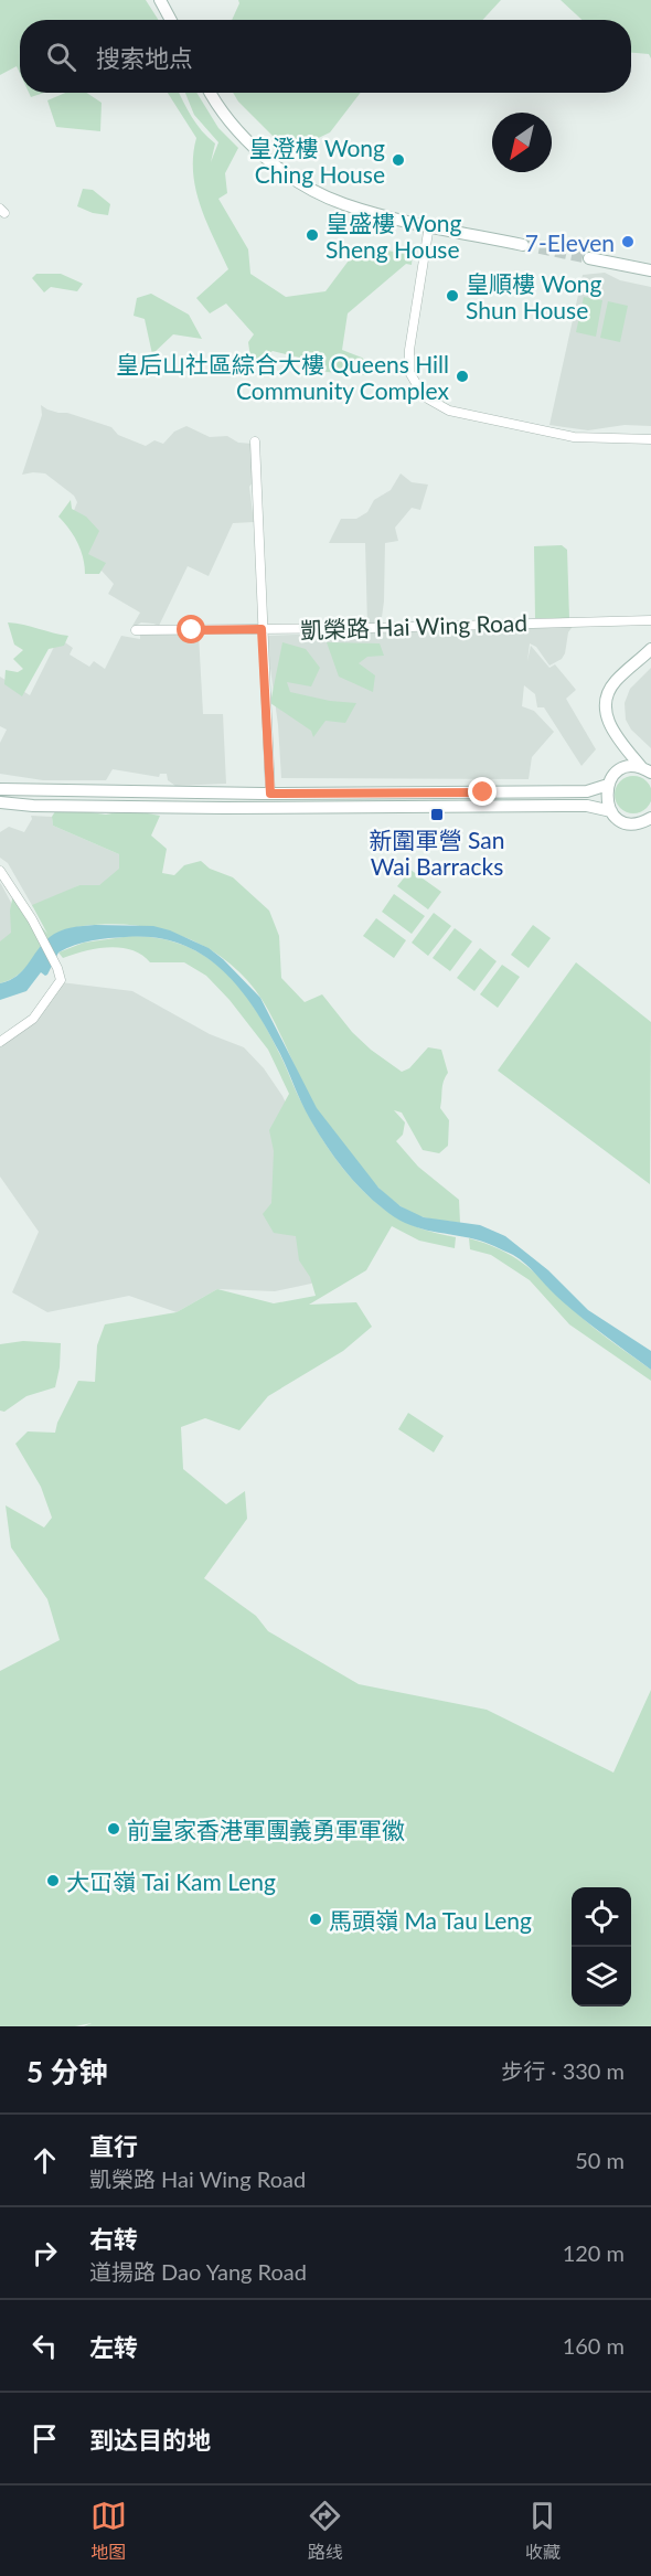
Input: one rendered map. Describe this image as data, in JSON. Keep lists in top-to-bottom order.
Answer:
{
  "streets": {
    "street": ["凱榮路 Hai Wing Road"]
  },
  "places": {
    "other": [
      "皇澄樓 Wong Ching House",
      "皇盛樓 Wong Sheng House",
      "7-Eleven",
      "皇順樓 Wong Shun House",
      "皇后山社區綜合大樓 Queens Hill Community Complex",
      "前皇家香港軍團義勇軍軍徽",
      "大冚嶺 Tai Kam Leng",
      "馬頭嶺 Ma Tau Leng"
    ],
    "transit": ["新圍軍營 San Wai Barracks"]
  },
  "north": "bottom left",
  "page": {
    "search": "搜索地点",
    "heading": ["5 分钟", "步行 · 330 m"],
    "list": [
      ["直行", "凱榮路 Hai Wing Road", "50 m"],
      ["右转", "道揚路 Dao Yang Road", "120 m"],
      ["左转", "160 m"],
      "到达目的地"
    ],
    "nav": ["地图", "路线", "收藏"]
  }
}
